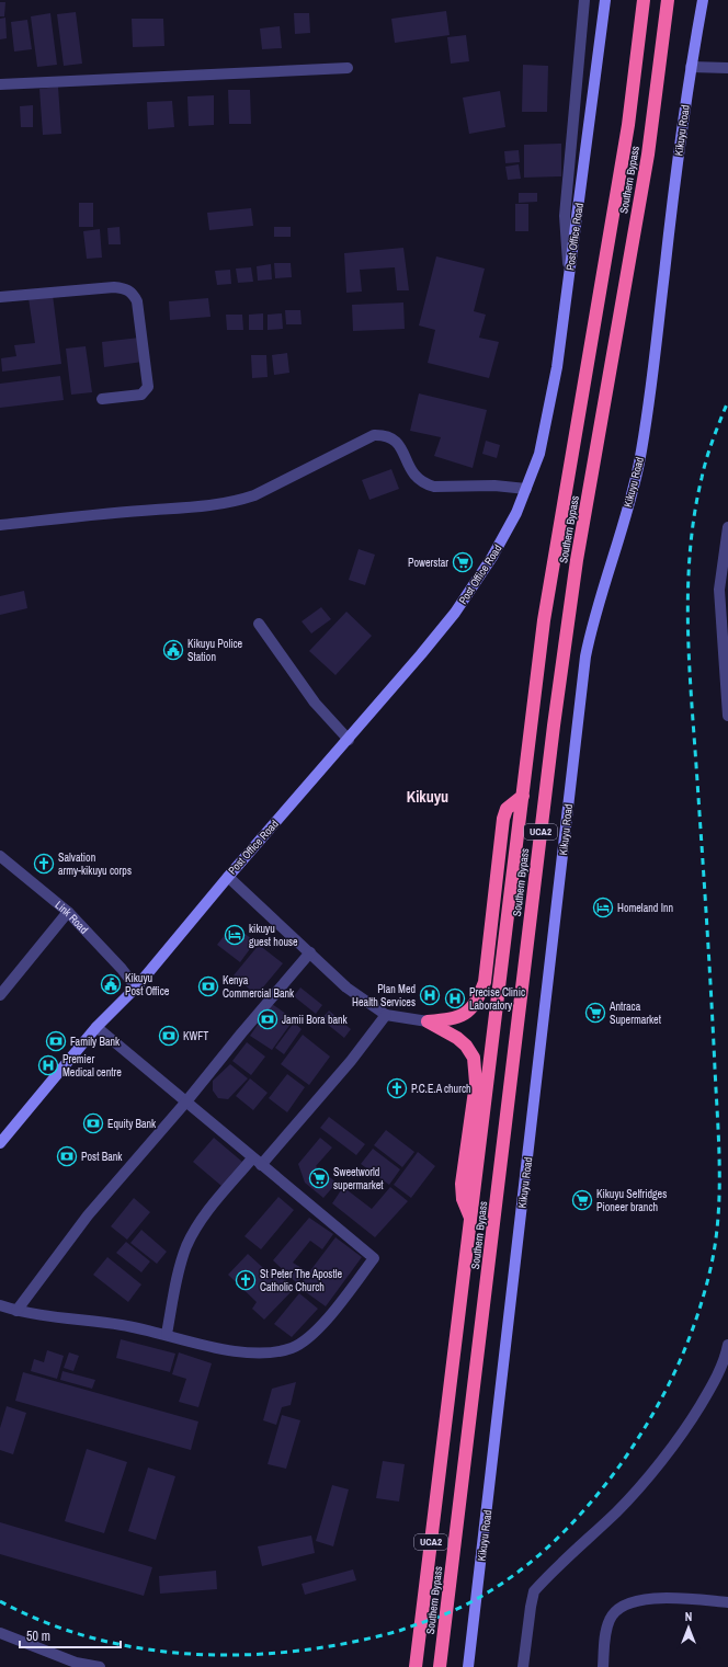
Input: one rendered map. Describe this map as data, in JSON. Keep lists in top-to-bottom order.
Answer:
{
  "streets": {
    "highway": ["Southern Bypass", "UCA2"],
    "main road": ["Kikuyu Road", "Post Office Road"],
    "street": ["Link Road"]
  },
  "crossings": [
    ["Post Office Road", "Link Road"]
  ],
  "districts": ["Kikuyu"],
  "places": {
    "supermarket": [
      "Powerstar",
      "Antraca Supermarket",
      "Sweetworld supermarket",
      "Kikuyu Selfridges Pioneer branch"
    ],
    "public building": ["Kikuyu Police Station", "Kikuyu Post Office"],
    "church": ["Salvation army-kikuyu corps", "P.C.E.A church", "St Peter The Apostle Catholic Church"],
    "hotel": ["Homeland Inn", "kikuyu guest house"],
    "bank": [
      "Kenya Commercial Bank",
      "Jamii Bora bank",
      "KWFT",
      "Family Bank",
      "Equity Bank",
      "Post Bank"
    ],
    "hospital": ["Plan Med Health Services", "Precise Clinic Laboratory", "Premier Medical centre"]
  },
  "scale_bar": "50 m",
  "north": "top"
}
